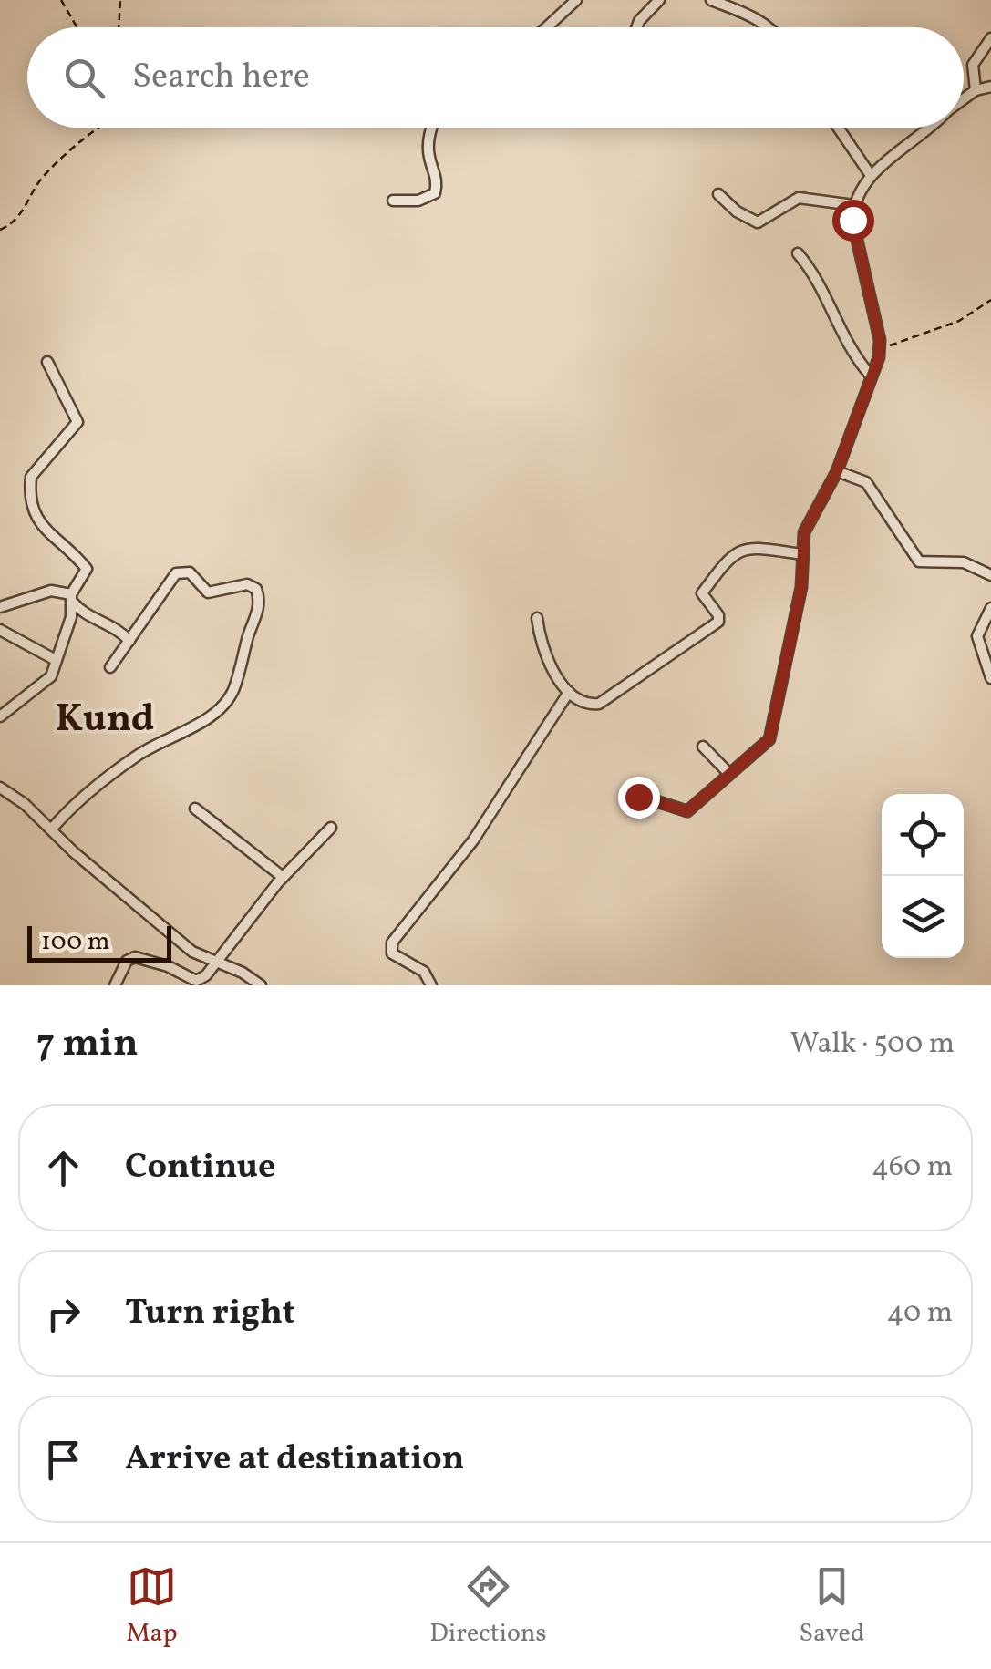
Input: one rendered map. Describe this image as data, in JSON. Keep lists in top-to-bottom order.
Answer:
{
  "districts": ["Kund"],
  "scale_bar": "100 m",
  "page": {
    "search": "Search here",
    "scale": "100 m",
    "heading": ["7 min", "Walk · 500 m"],
    "list": [
      ["Continue", "460 m"],
      ["Turn right", "40 m"],
      "Arrive at destination"
    ],
    "nav": ["Map", "Directions", "Saved"]
  }
}
